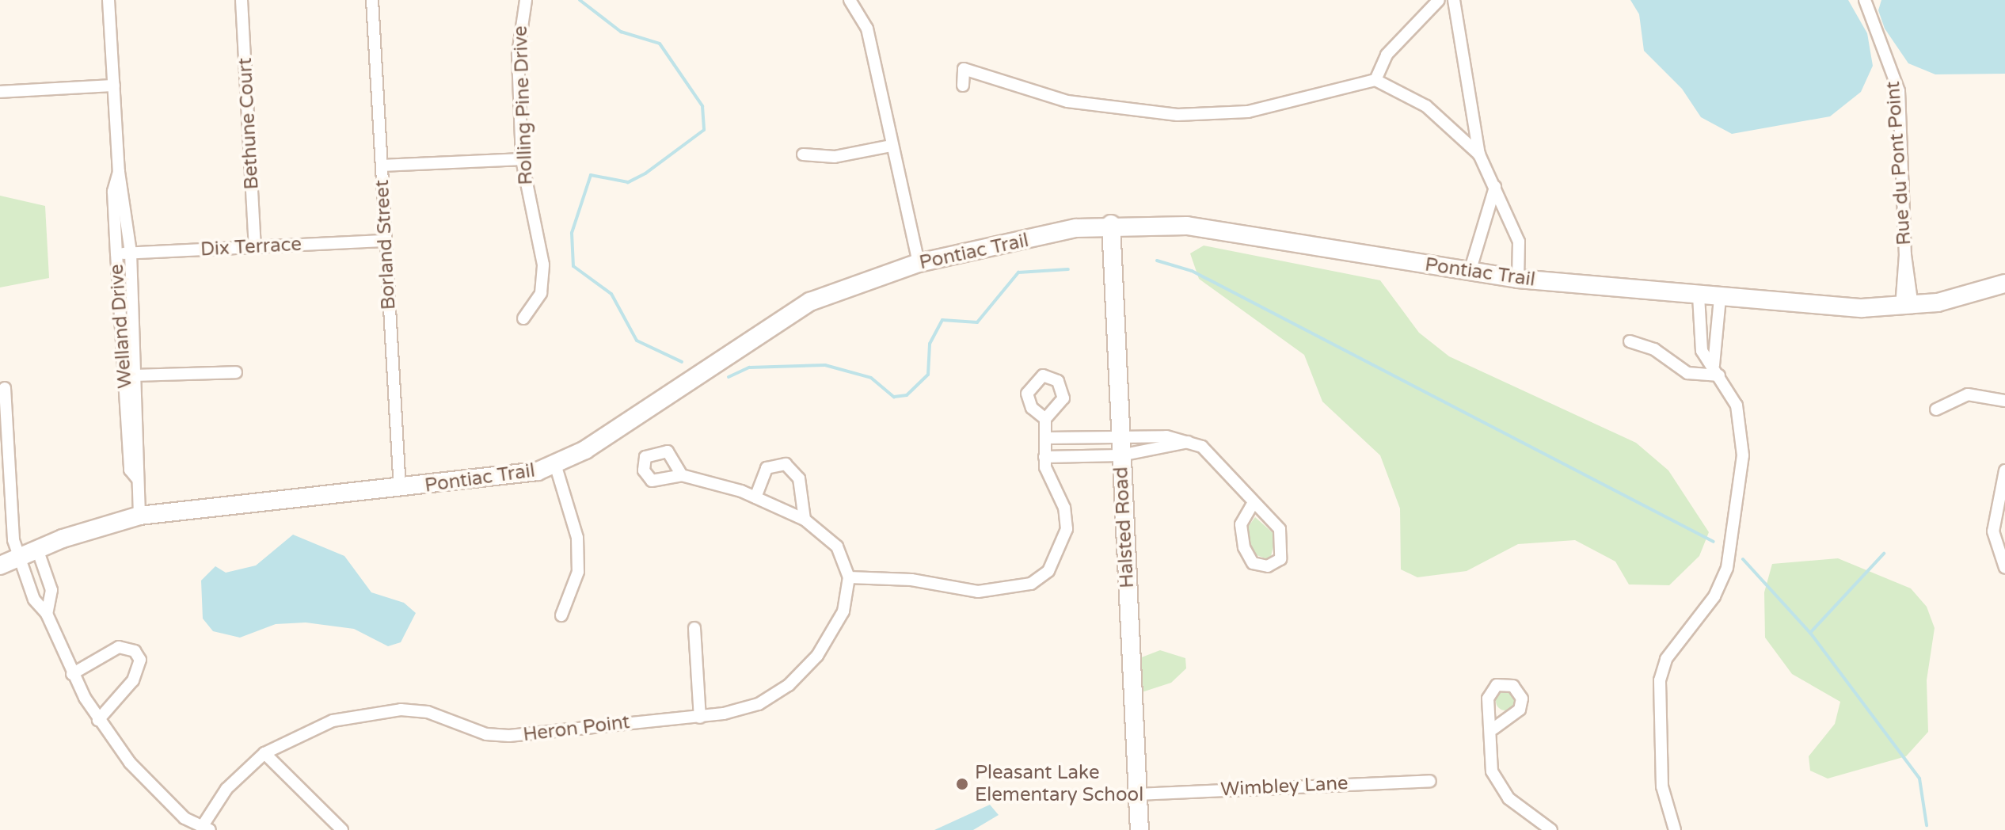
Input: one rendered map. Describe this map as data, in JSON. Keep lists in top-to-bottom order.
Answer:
{
  "streets": {
    "main road": ["Pontiac Trail", "Halsted Road"],
    "street": [
      "Rolling Pine Drive",
      "Bethune Court",
      "Rue du Pont Point",
      "Borland Street",
      "Dix Terrace",
      "Welland Drive",
      "Heron Point",
      "Wimbley Lane"
    ]
  },
  "crossings": [
    ["Bethune Court", "Dix Terrace"],
    ["Rue du Pont Point", "Pontiac Trail"],
    ["Borland Street", "Dix Terrace"],
    ["Borland Street", "Pontiac Trail"],
    ["Dix Terrace", "Welland Drive"],
    ["Pontiac Trail", "Welland Drive"],
    ["Pontiac Trail", "Halsted Road"],
    ["Halsted Road", "Wimbley Lane"]
  ],
  "places": ["Pleasant Lake Elementary School"]
}
